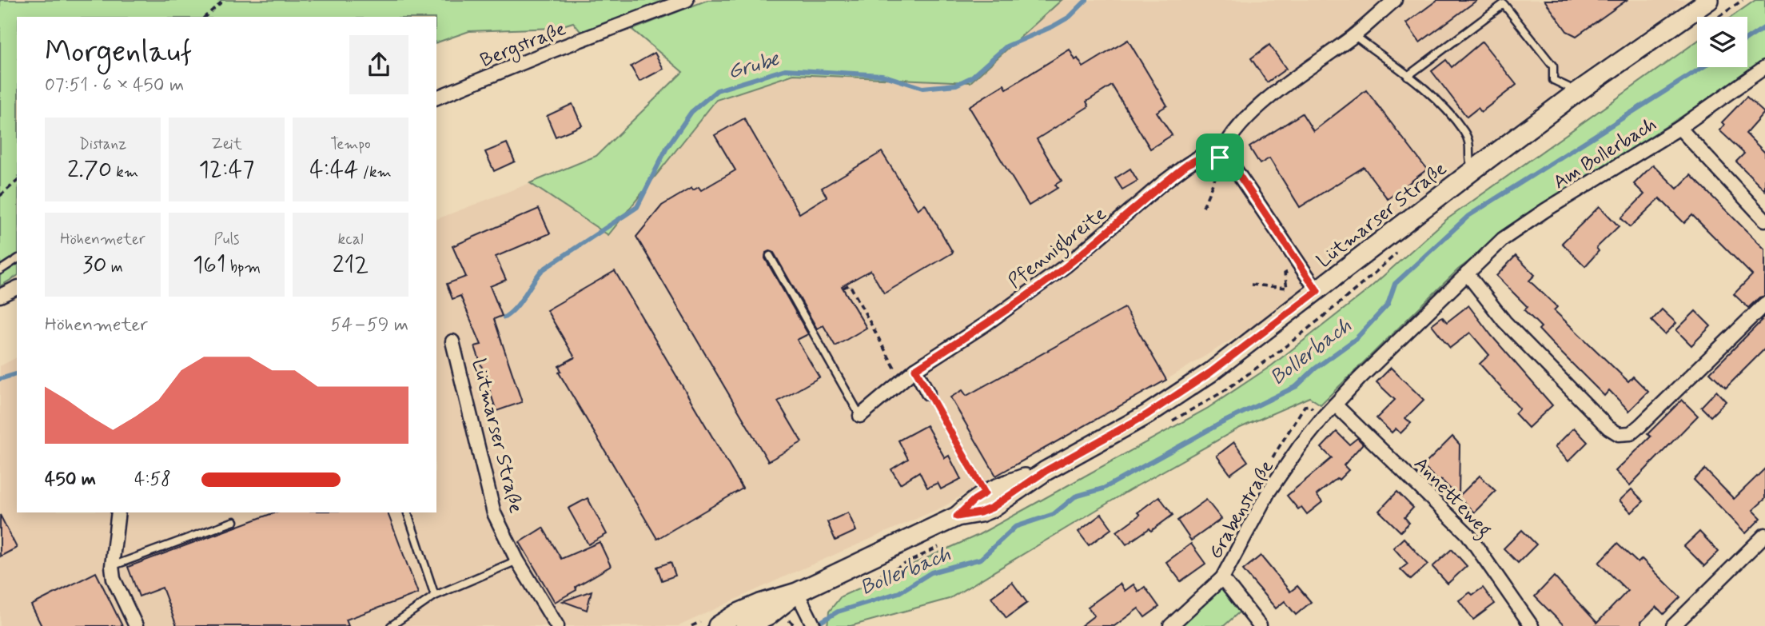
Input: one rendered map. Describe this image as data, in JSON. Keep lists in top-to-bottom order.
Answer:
{
  "streets": {
    "main road": ["Lütmarser Straße"],
    "street": [
      "Bergstraße",
      "Am Bollerbach",
      "Pfennigbreite",
      "Annetteweg",
      "Grabenstraße"
    ]
  },
  "crossings": [
    ["Am Bollerbach", "Annetteweg"],
    ["Am Bollerbach", "Grabenstraße"],
    ["Annetteweg", "Grabenstraße"]
  ],
  "water": ["Grube", "Bollerbach"],
  "page": {
    "heading": ["Morgenlauf", "07:51 · 6 × 450 m"],
    "stats": [
      ["Distanz", "2.70 km"],
      ["Zeit", "12:47"],
      ["Tempo", "4:44 /km"],
      ["Höhenmeter", "30 m"],
      ["Puls", "161 bpm"],
      ["kcal", "212"]
    ],
    "chart": ["Höhenmeter", "54–59 m"],
    "list": [
      {
        "name": "450 m",
        "note": "4:58"
      }
    ]
  }
}
